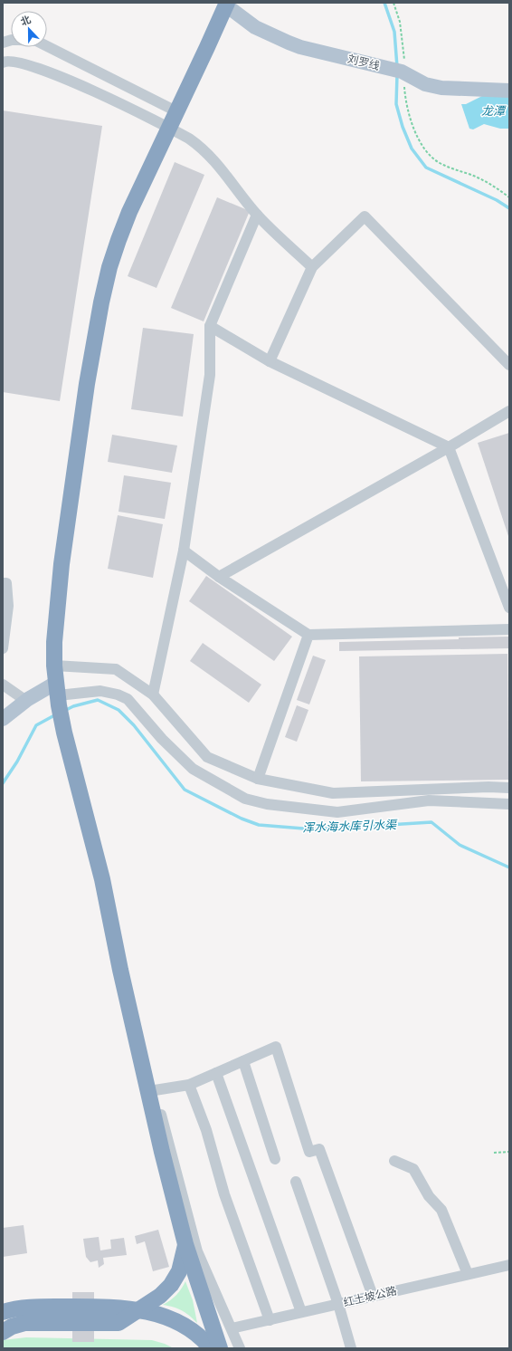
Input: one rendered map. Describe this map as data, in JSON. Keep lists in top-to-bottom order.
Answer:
{
  "streets": {
    "main road": ["刘罗线"],
    "street": ["红土坡公路"]
  },
  "water": ["龙潭", "浑水海水库引水渠"],
  "north": "top"
}
